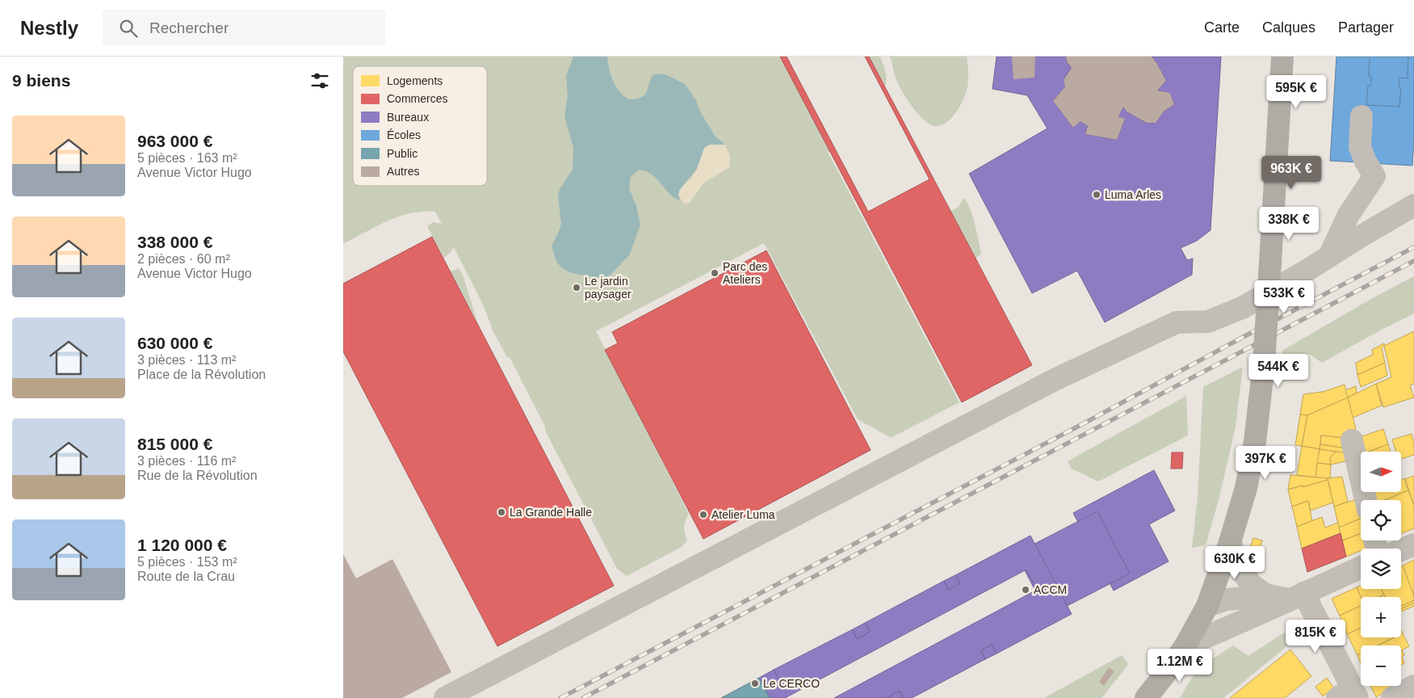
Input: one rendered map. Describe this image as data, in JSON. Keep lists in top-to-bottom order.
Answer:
{
  "places": [
    "Luma Arles",
    "Parc des Ateliers",
    "Le jardin paysager",
    "La Grande Halle",
    "Atelier Luma",
    "ACCM",
    "Le CERCO"
  ],
  "legend": [
    "Logements",
    "Commerces",
    "Bureaux",
    "Écoles",
    "Public",
    "Autres"
  ],
  "north": "right",
  "page": {
    "header": "Nestly",
    "search": "Rechercher",
    "nav": ["Carte", "Calques", "Partager"],
    "heading": "9 biens",
    "price": [
      "595K €",
      "963K €",
      "338K €",
      "533K €",
      "544K €",
      "397K €",
      "630K €",
      "815K €",
      "1.12M €"
    ],
    "list": [
      {
        "name": "963 000 €",
        "note": "5 pièces · 163 m² · Avenue Victor Hugo"
      },
      {
        "name": "338 000 €",
        "note": "2 pièces · 60 m² · Avenue Victor Hugo"
      },
      {
        "name": "630 000 €",
        "note": "3 pièces · 113 m² · Place de la Révolution"
      },
      {
        "name": "815 000 €",
        "note": "3 pièces · 116 m² · Rue de la Révolution"
      },
      {
        "name": "1 120 000 €",
        "note": "5 pièces · 153 m² · Route de la Crau"
      }
    ],
    "map_buttons": ["+", "−"]
  }
}
